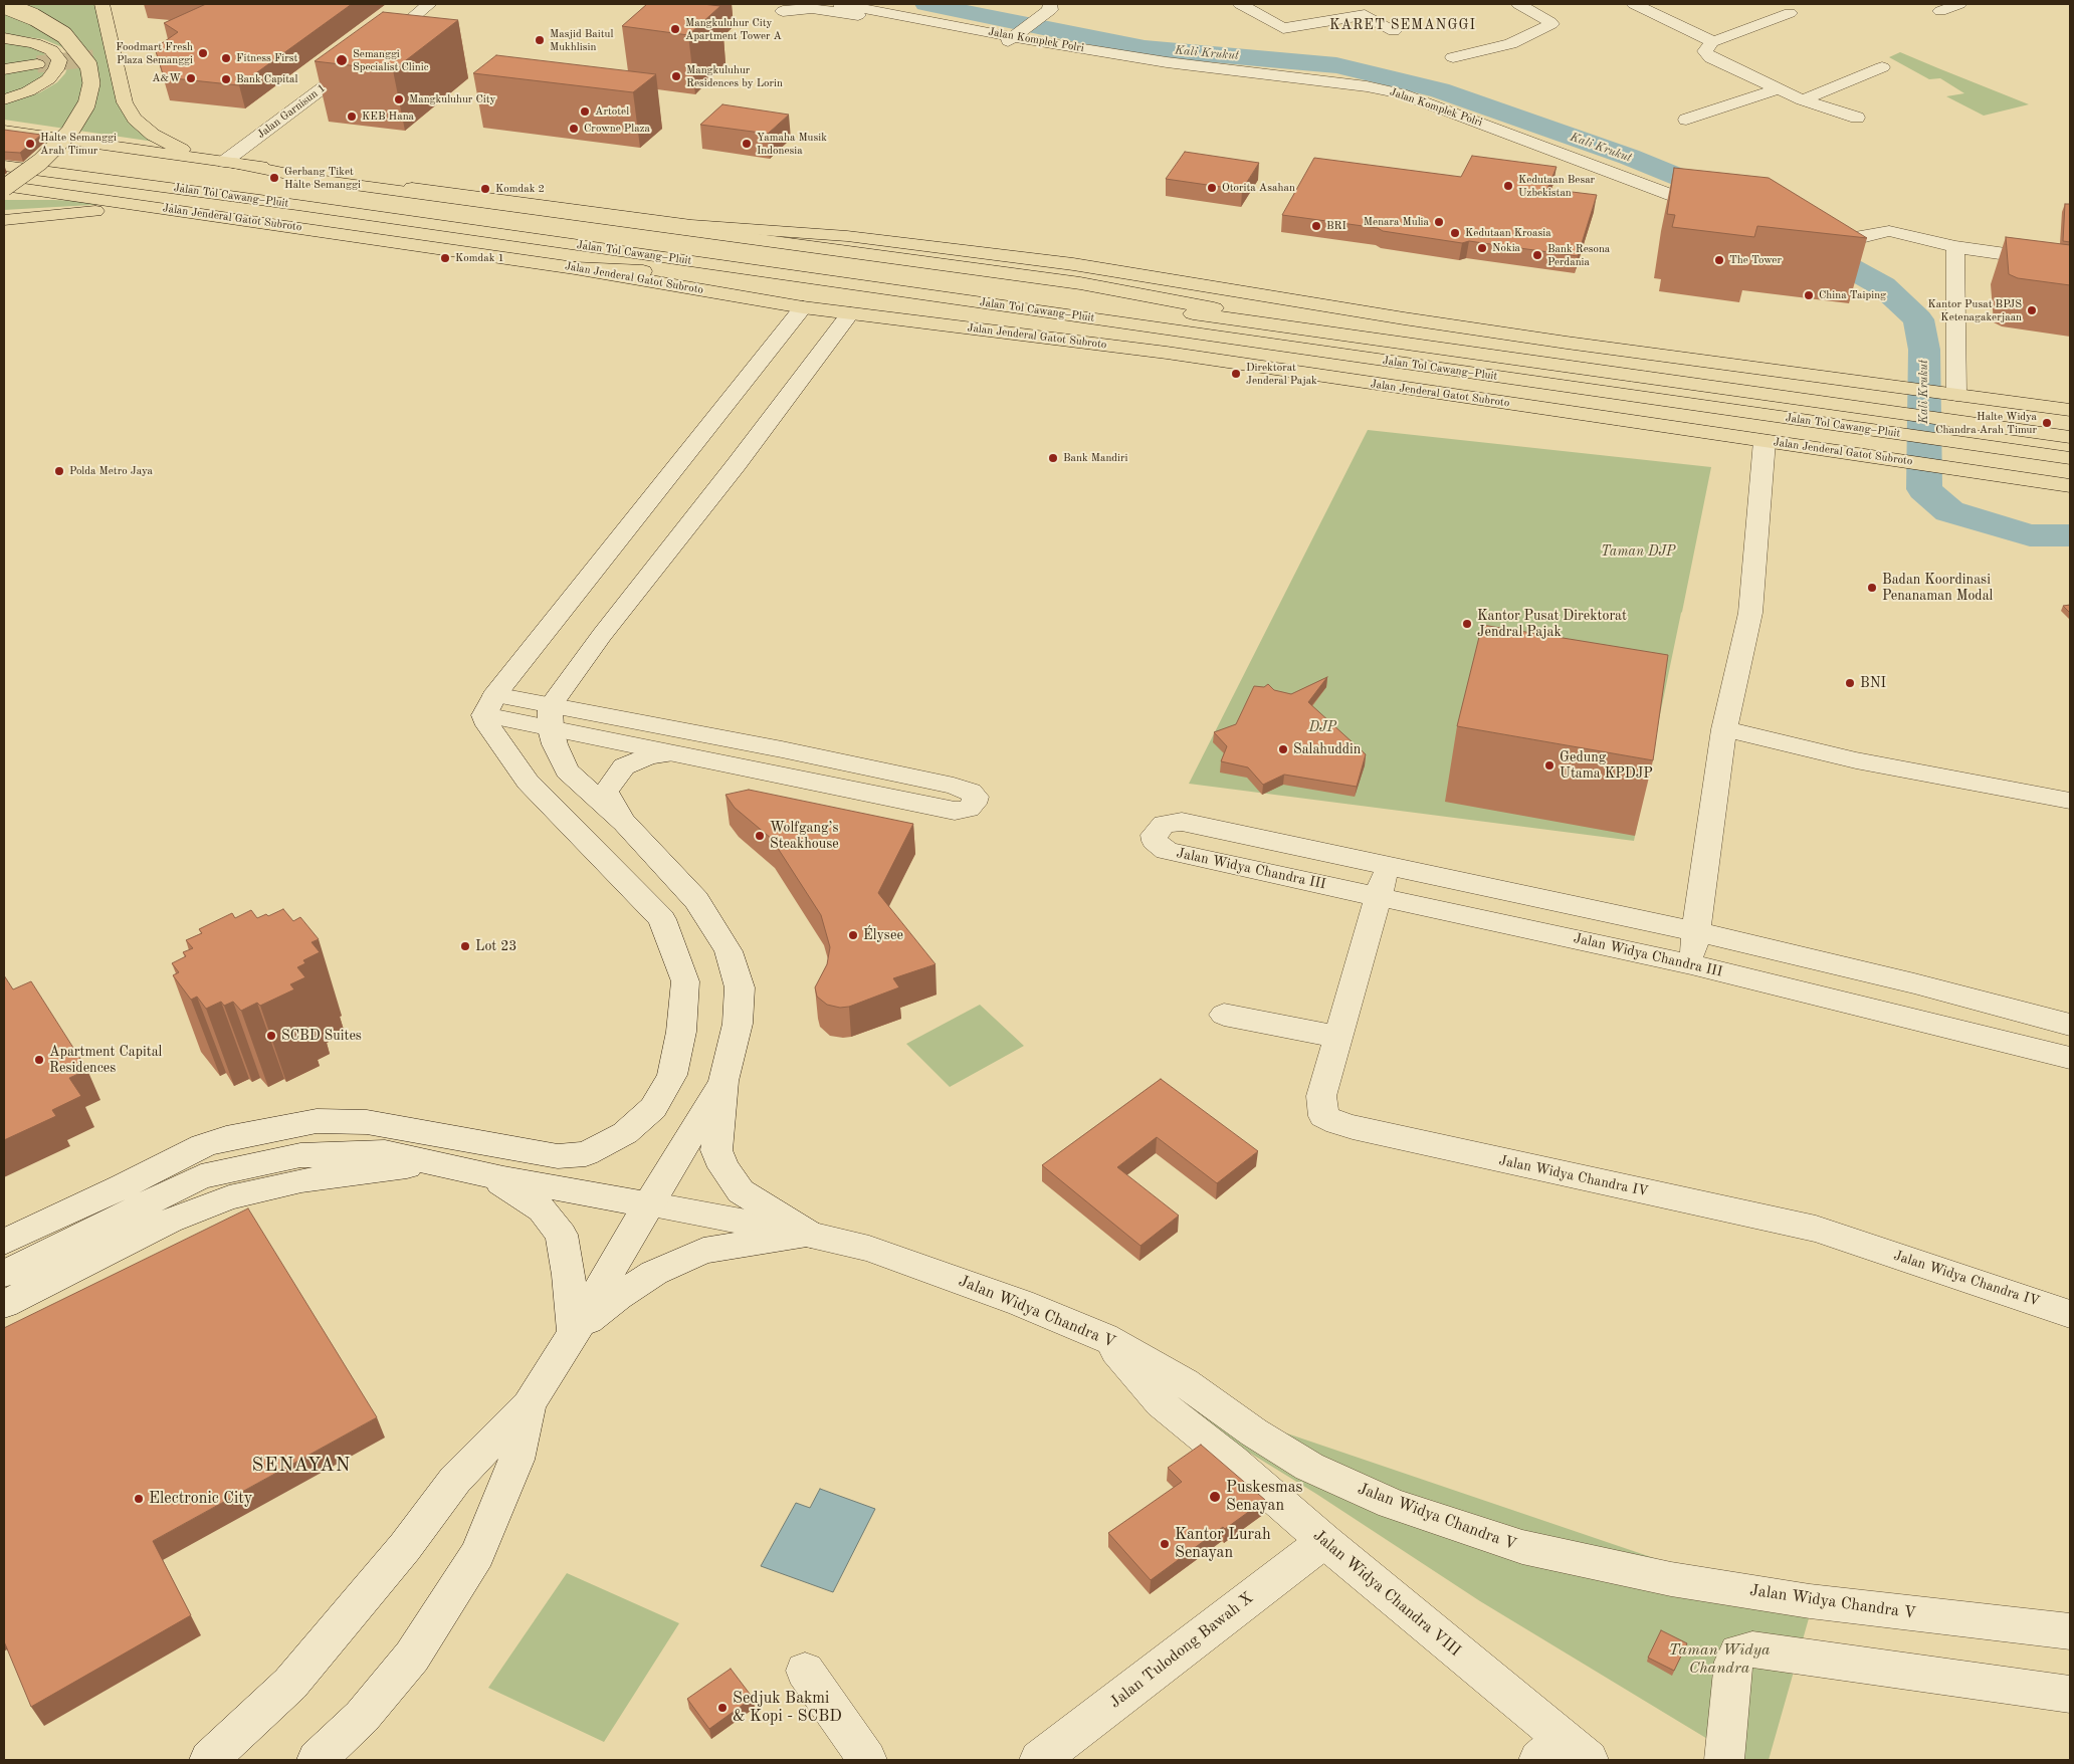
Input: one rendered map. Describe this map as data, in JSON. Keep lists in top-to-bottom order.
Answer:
{
  "streets": {
    "highway": ["Jalan Tol Cawang–Pluit", "Jalan Jenderal Gatot Subroto"],
    "street": [
      "Jalan Komplek Polri",
      "Jalan Garnisun 1",
      "Jalan Widya Chandra III",
      "Jalan Widya Chandra IV",
      "Jalan Widya Chandra V",
      "Jalan Widya Chandra VIII",
      "Jalan Tulodong Bawah X"
    ]
  },
  "crossings": [
    ["Jalan Widya Chandra III", "Jalan Widya Chandra IV"],
    ["Jalan Widya Chandra V", "Jalan Widya Chandra VIII"],
    ["Jalan Widya Chandra VIII", "Jalan Tulodong Bawah X"]
  ],
  "districts": ["KARET SEMANGGI", "SENAYAN"],
  "water": ["Kali Krukut"],
  "parks": ["Taman DJP", "DJP", "Taman Widya Chandra"],
  "places": [
    "Mangkuluhur City Apartment Tower A",
    "Masjid Baitul Mukhlisin",
    "Foodmart Fresh Plaza Semanggi",
    "Fitness First",
    "Semanggi Specialist Clinic",
    "Mangkuluhur Residences by Lorin",
    "A&W",
    "Bank Capital",
    "Mangkuluhur City",
    "Artotel",
    "KEB Hana",
    "Crowne Plaza",
    "Halte Semanggi Arah Timur",
    "Yamaha Musik Indonesia",
    "Gerbang Tiket Halte Semanggi",
    "Kedutaan Besar Uzbekistan",
    "Otorita Asahan",
    "Komdak 2",
    "Menara Mulia",
    "BRI",
    "Kedutaan Kroasia",
    "Nokia",
    "Bank Resona Perdania",
    "Komdak 1",
    "The Tower",
    "China Taiping",
    "Kantor Pusat BPJS Ketenagakerjaan",
    "Direktorat Jenderal Pajak",
    "Halte Widya Chandra Arah Timur",
    "Bank Mandiri",
    "Polda Metro Jaya",
    "Badan Koordinasi Penanaman Modal",
    "Kantor Pusat Direktorat Jendral Pajak",
    "BNI",
    "Salahuddin",
    "Gedung Utama KPDJP",
    "Wolfgang’s Steakhouse",
    "Élysee",
    "Lot 23",
    "SCBD Suites",
    "Apartment Capital Residences",
    "Puskesmas Senayan",
    "Electronic City",
    "Kantor Lurah Senayan",
    "Sedjuk Bakmi & Kopi - SCBD"
  ]
}
